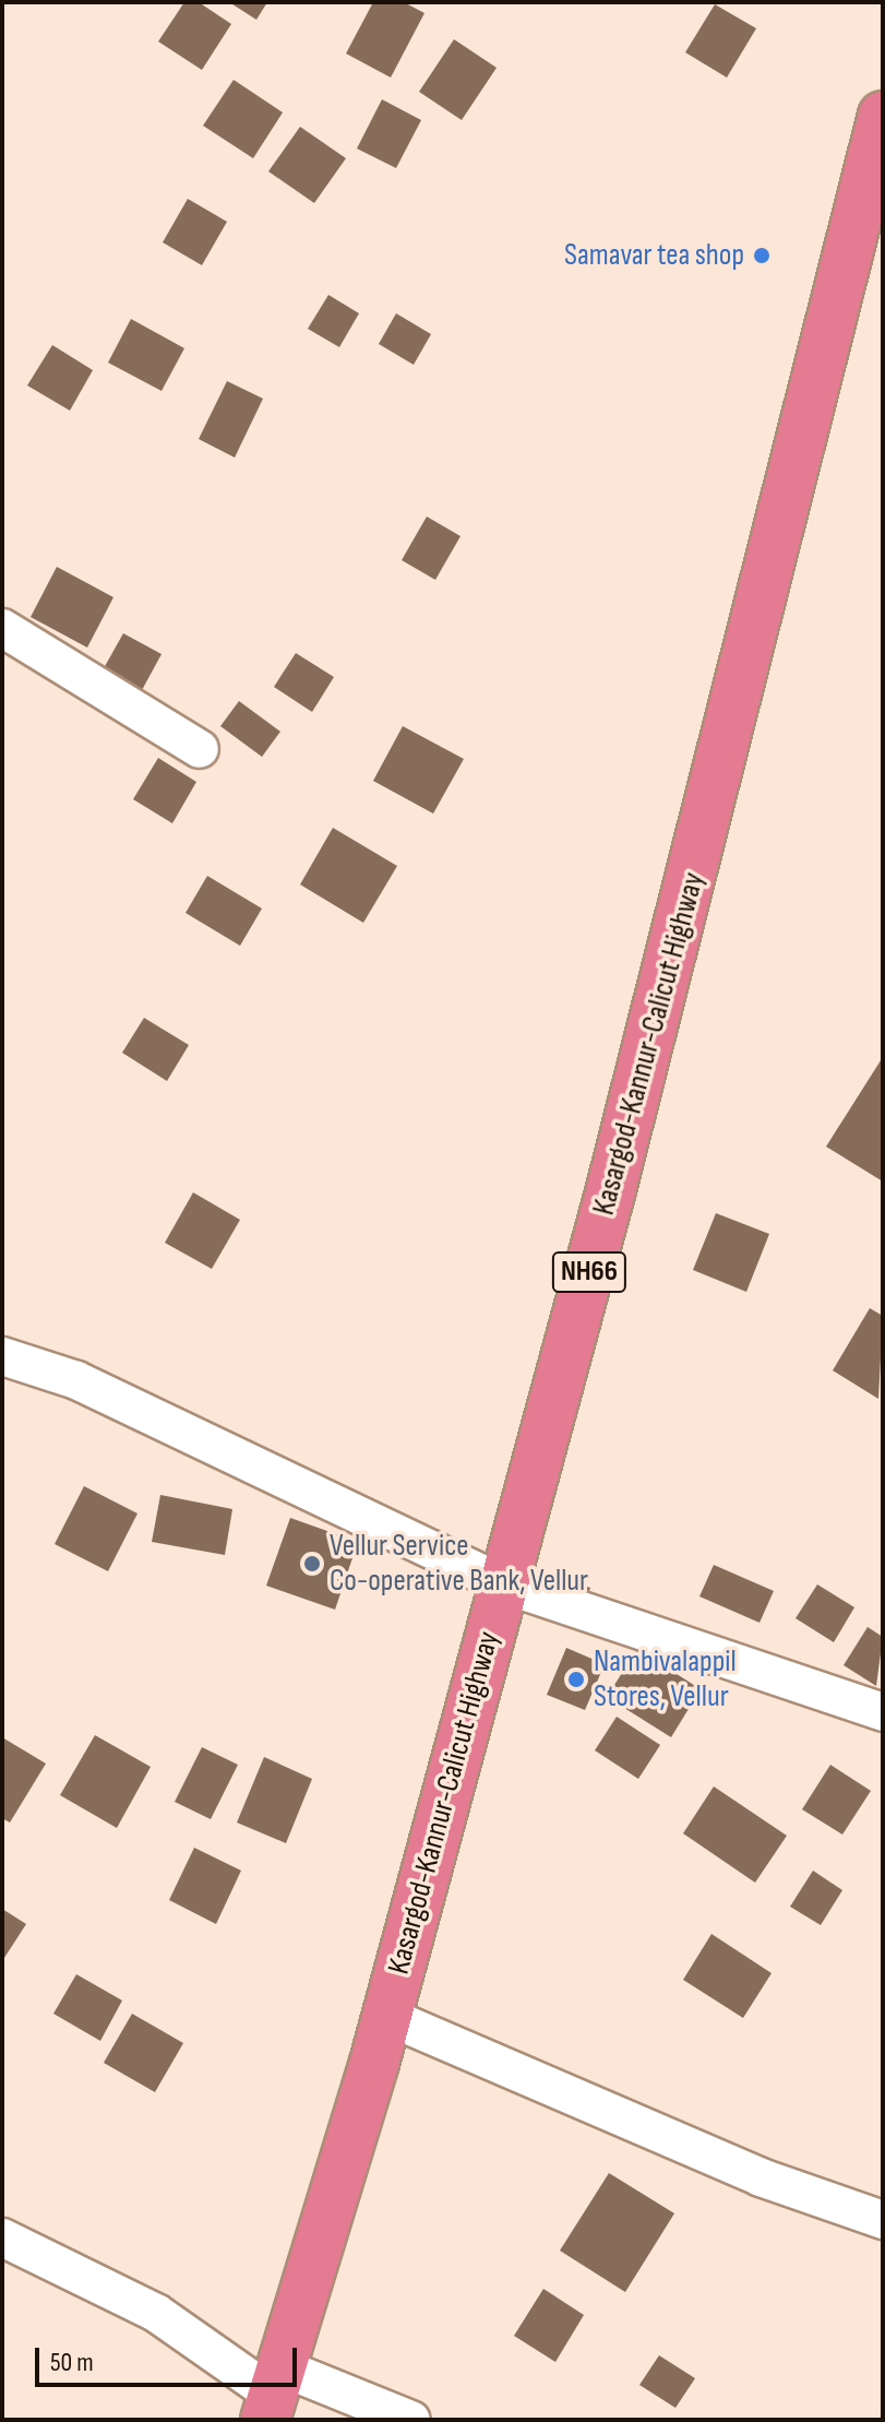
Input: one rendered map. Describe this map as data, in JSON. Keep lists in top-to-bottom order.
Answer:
{
  "streets": {
    "highway": ["Kasargod-Kannur-Calicut Highway", "NH66"]
  },
  "places": ["Samavar tea shop", "Vellur Service Co-operative Bank, Vellur", "Nambivalappil Stores, Vellur"],
  "scale_bar": "50 m"
}
